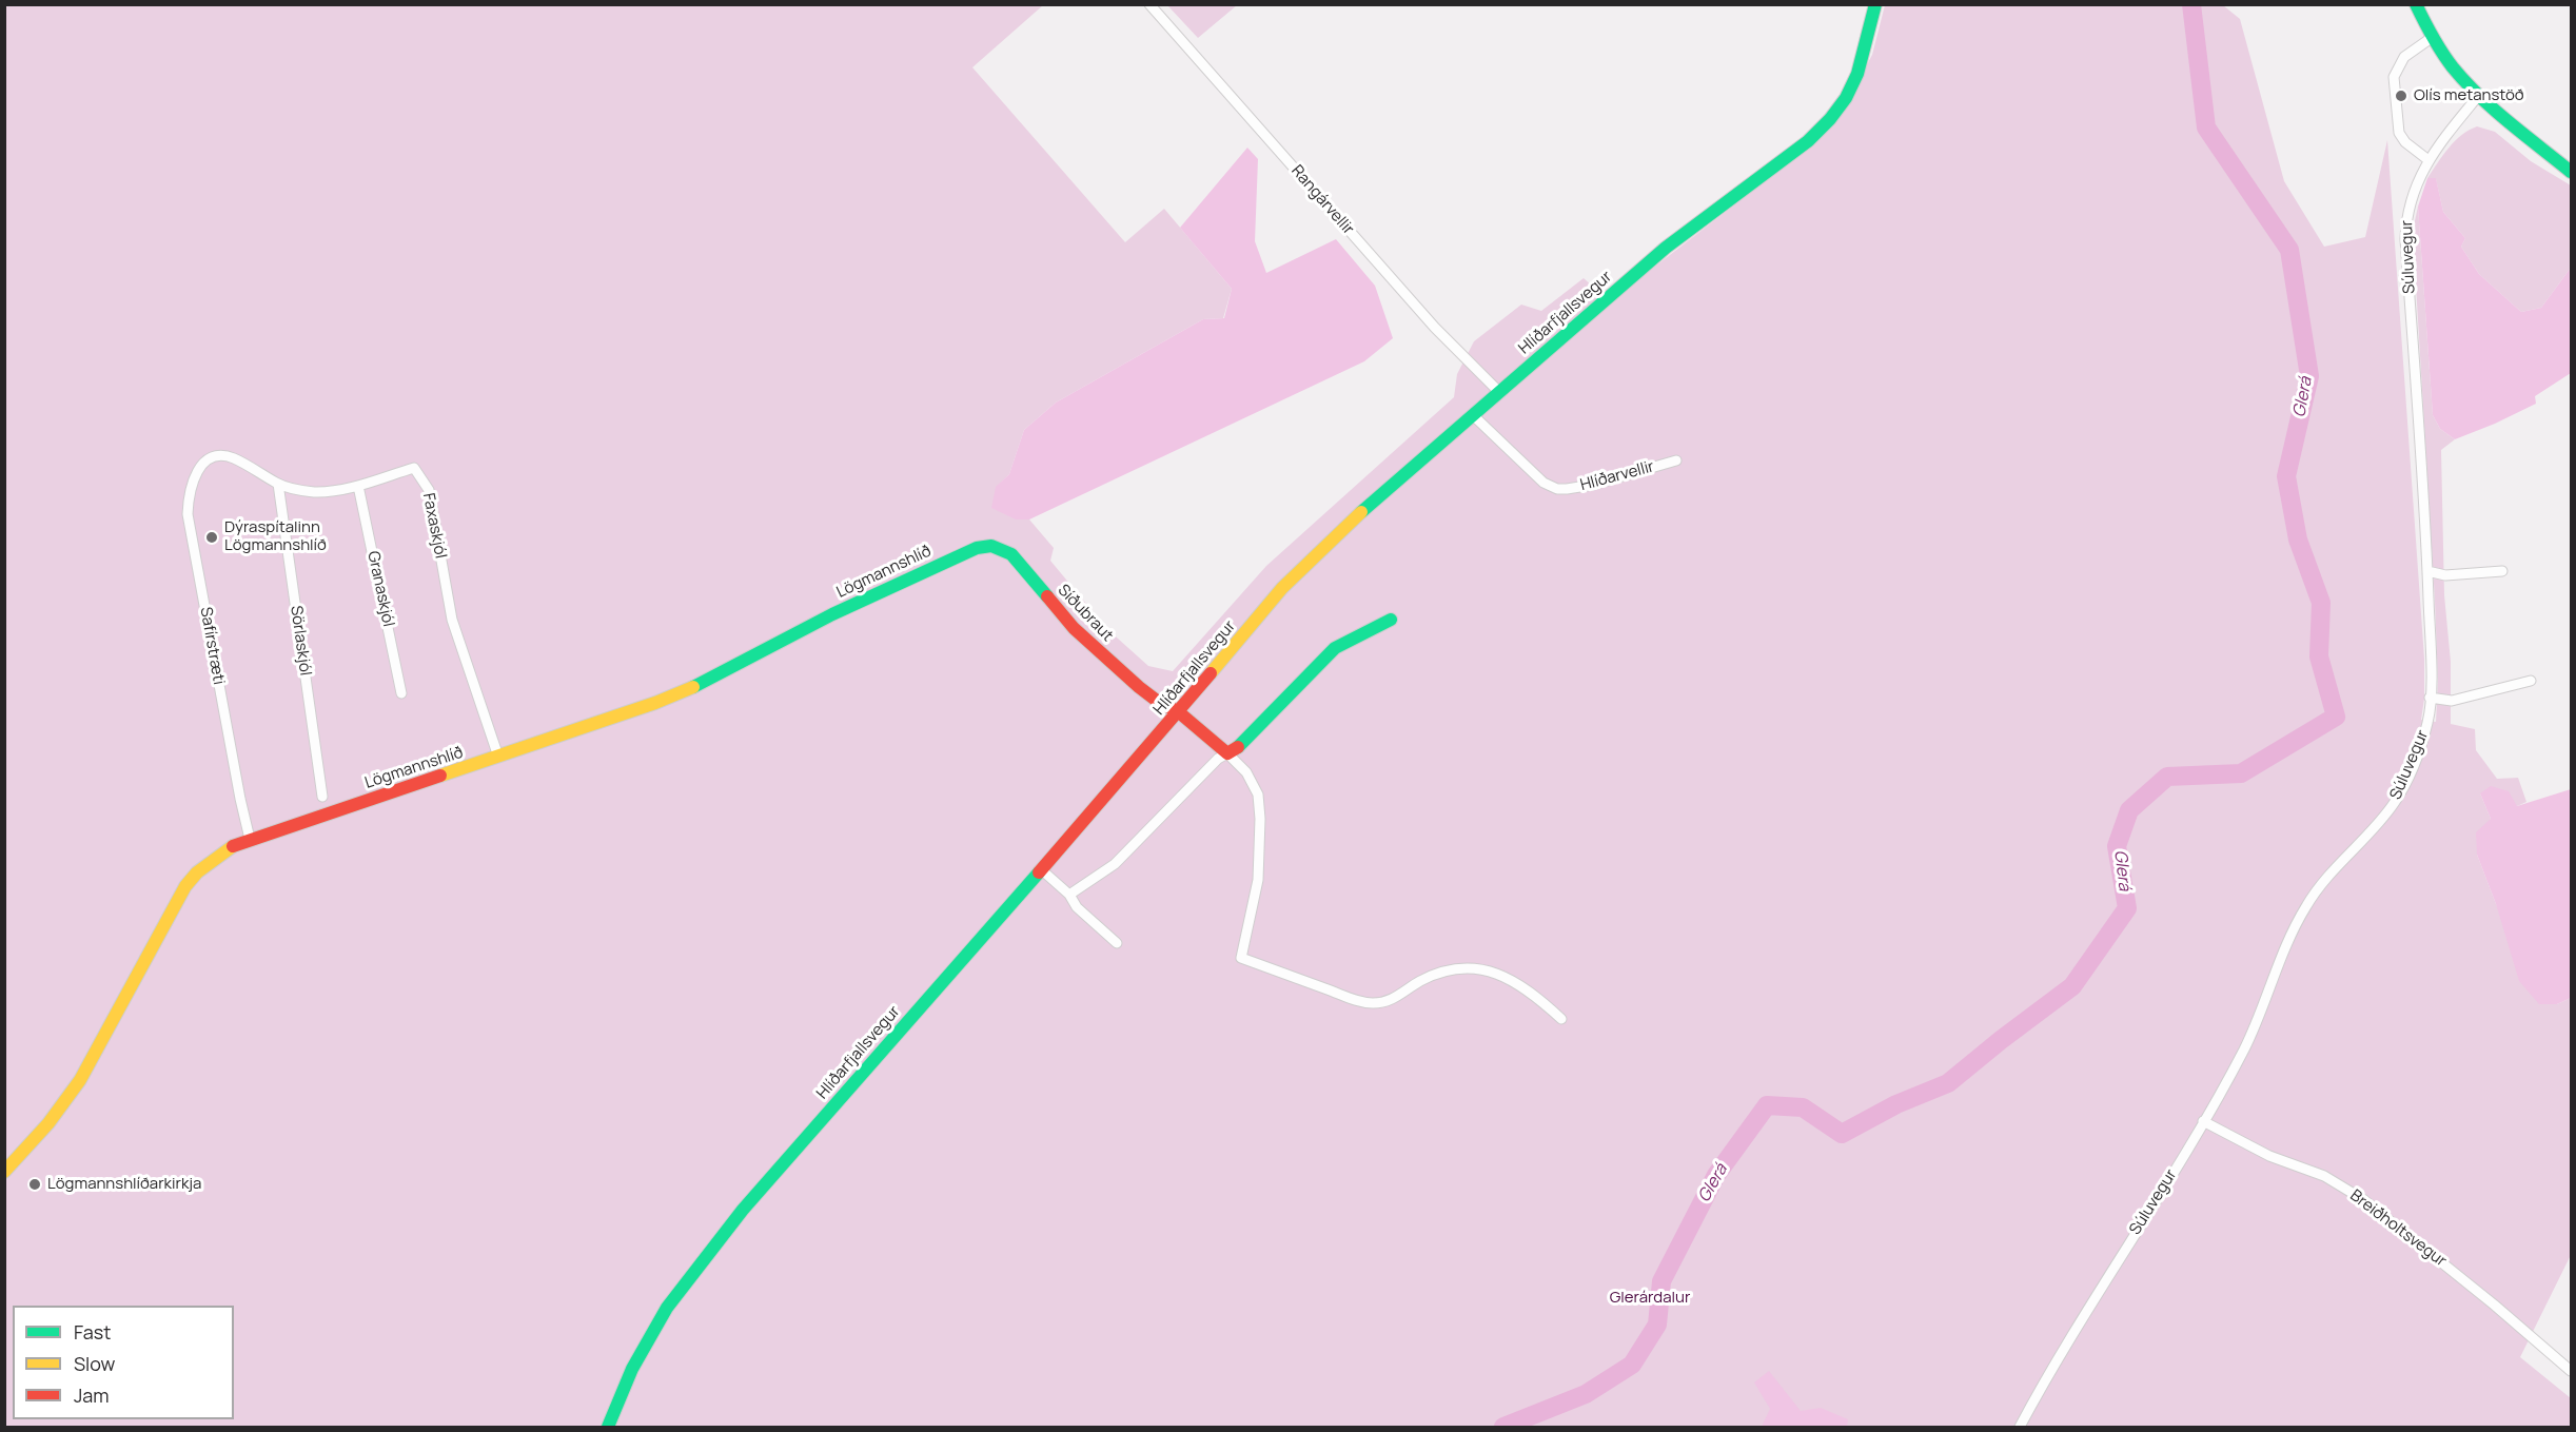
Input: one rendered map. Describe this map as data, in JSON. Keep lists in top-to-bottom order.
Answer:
{
  "streets": {
    "street": [
      "Rangárvellir",
      "Súluvegur",
      "Hlíðarfjallsvegur",
      "Hlíðarvellir",
      "Faxaskjól",
      "Lögmannshlíð",
      "Granaskjól",
      "Síðubraut",
      "Sörlaskjól",
      "Safírstræti",
      "Breiðholtsvegur"
    ]
  },
  "crossings": [
    ["Rangárvellir", "Hlíðarfjallsvegur"],
    ["Súluvegur", "Breiðholtsvegur"],
    ["Hlíðarfjallsvegur", "Hlíðarvellir"],
    ["Hlíðarfjallsvegur", "Síðubraut"],
    ["Faxaskjól", "Lögmannshlíð"],
    ["Faxaskjól", "Granaskjól"],
    ["Faxaskjól", "Sörlaskjól"],
    ["Faxaskjól", "Safírstræti"],
    ["Lögmannshlíð", "Síðubraut"],
    ["Lögmannshlíð", "Safírstræti"]
  ],
  "water": ["Glerá"],
  "parks": ["Glerárdalur"],
  "places": ["Olís metanstöð", "Dýraspítalinn Lögmannshlíð", "Lögmannshlíðarkirkja"],
  "legend": ["Fast", "Slow", "Jam"]
}
